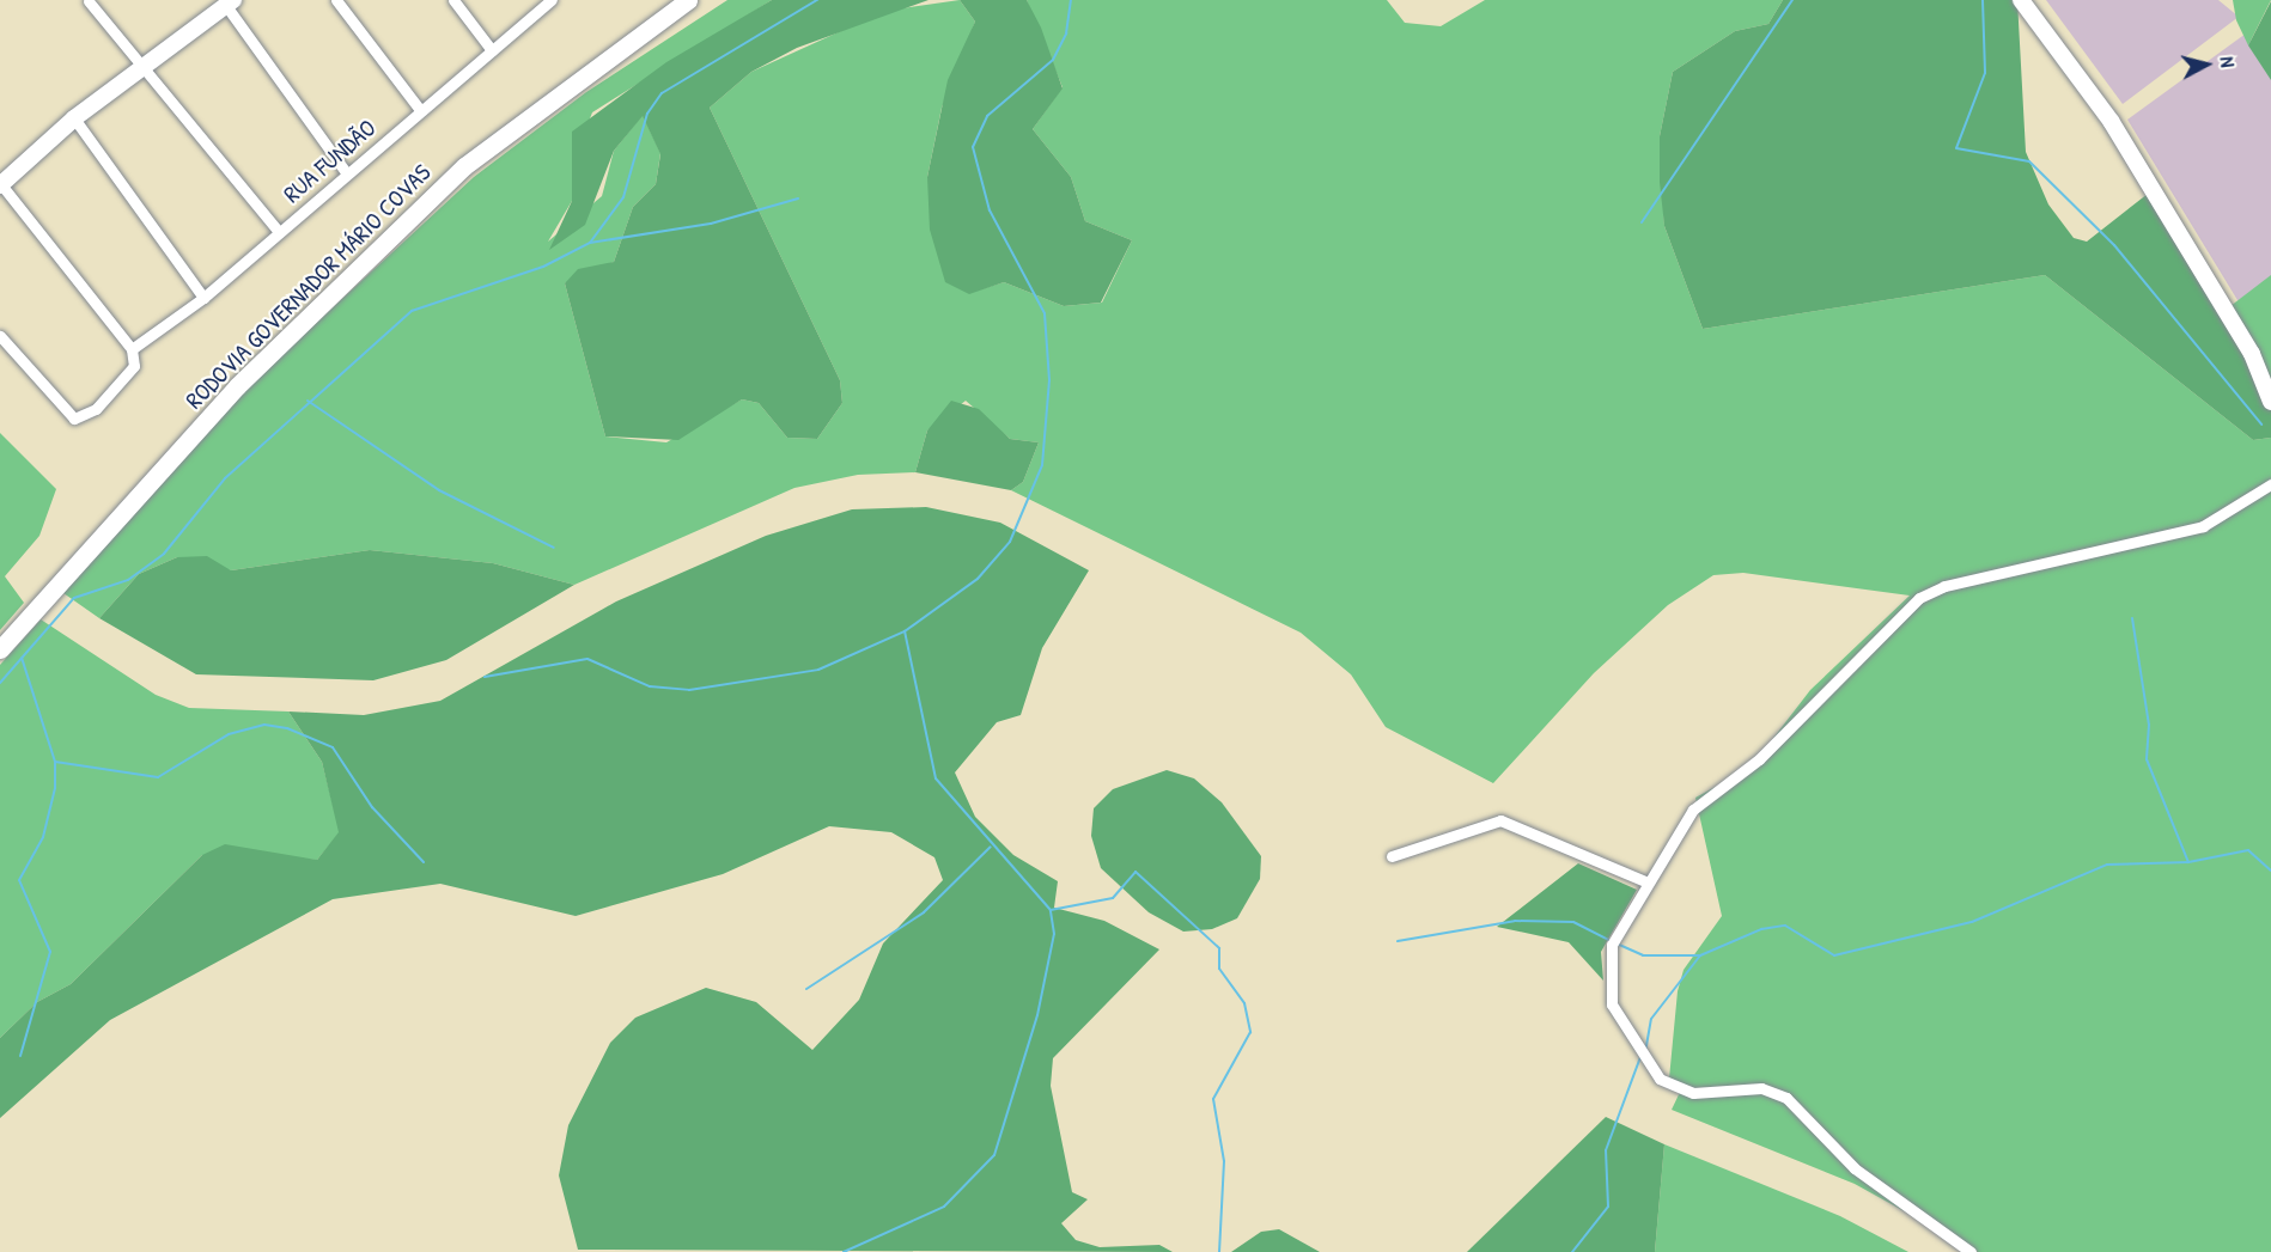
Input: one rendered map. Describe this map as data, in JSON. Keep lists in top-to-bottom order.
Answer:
{
  "streets": {
    "main road": ["RODOVIA GOVERNADOR MÁRIO COVAS"],
    "street": ["RUA FUNDÃO"]
  },
  "north": "right"
}
